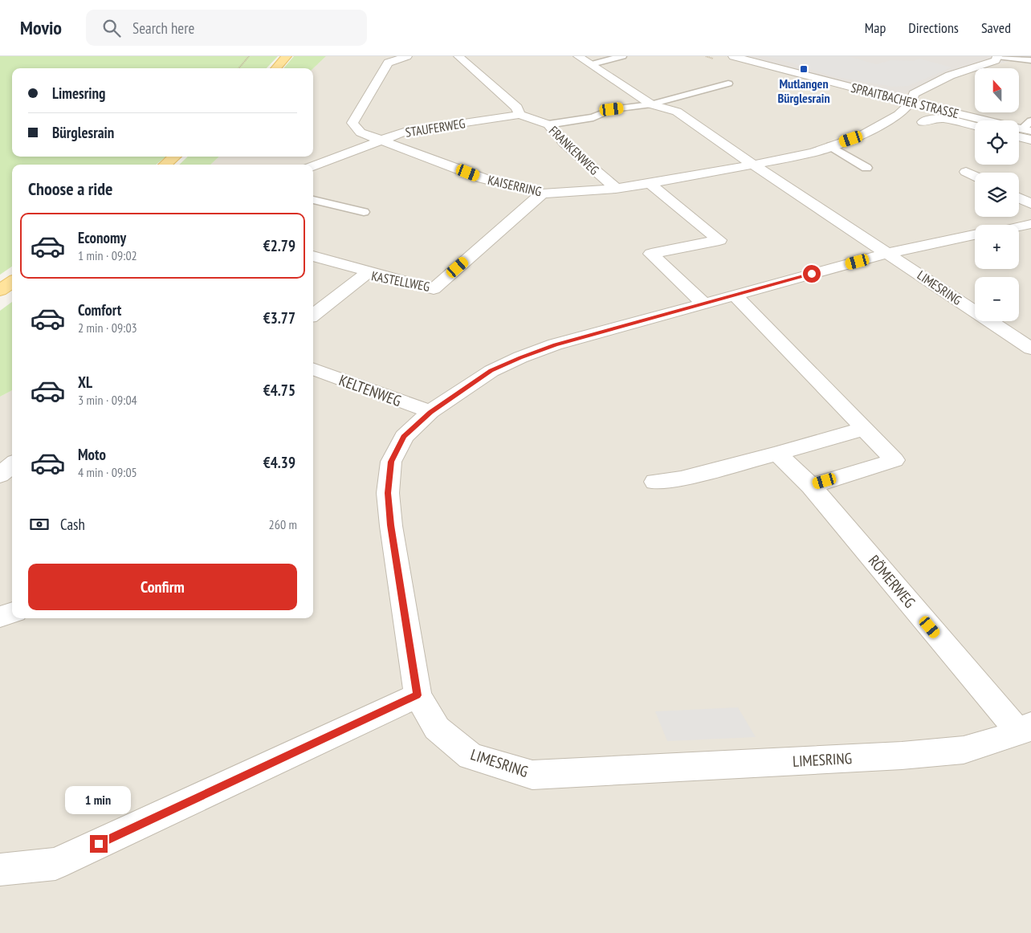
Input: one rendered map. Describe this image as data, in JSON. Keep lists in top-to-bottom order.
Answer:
{
  "streets": {
    "street": [
      "SPRAITBACHER STRASSE",
      "STAUFERWEG",
      "FRANKENWEG",
      "KAISERRING",
      "KASTELLWEG",
      "LIMESRING",
      "KELTENWEG",
      "RÖMERWEG"
    ]
  },
  "crossings": [
    ["SPRAITBACHER STRASSE", "KAISERRING"],
    ["STAUFERWEG", "FRANKENWEG"],
    ["STAUFERWEG", "KAISERRING"],
    ["FRANKENWEG", "KAISERRING"],
    ["KAISERRING", "KASTELLWEG"],
    ["KAISERRING", "LIMESRING"],
    ["LIMESRING", "KELTENWEG"],
    ["LIMESRING", "RÖMERWEG"]
  ],
  "places": {
    "transit": ["Mutlangen Bürglesrain"]
  },
  "north": "top",
  "page": {
    "header": "Movio",
    "search": "Search here",
    "nav": ["Map", "Directions", "Saved"],
    "map_buttons": ["+", "−"],
    "banner": ["Limesring", "Bürglesrain"],
    "heading": "Choose a ride",
    "list": [
      {
        "name": "Economy",
        "note": "1 min · 09:02",
        "value": "€2.79"
      },
      {
        "name": "Comfort",
        "note": "2 min · 09:03",
        "value": "€3.77"
      },
      {
        "name": "XL",
        "note": "3 min · 09:04",
        "value": "€4.75"
      },
      {
        "name": "Moto",
        "note": "4 min · 09:05",
        "value": "€4.39"
      }
    ],
    "pay": ["Cash", "260 m"],
    "buttons": "Confirm",
    "bubble": "1 min"
  }
}
